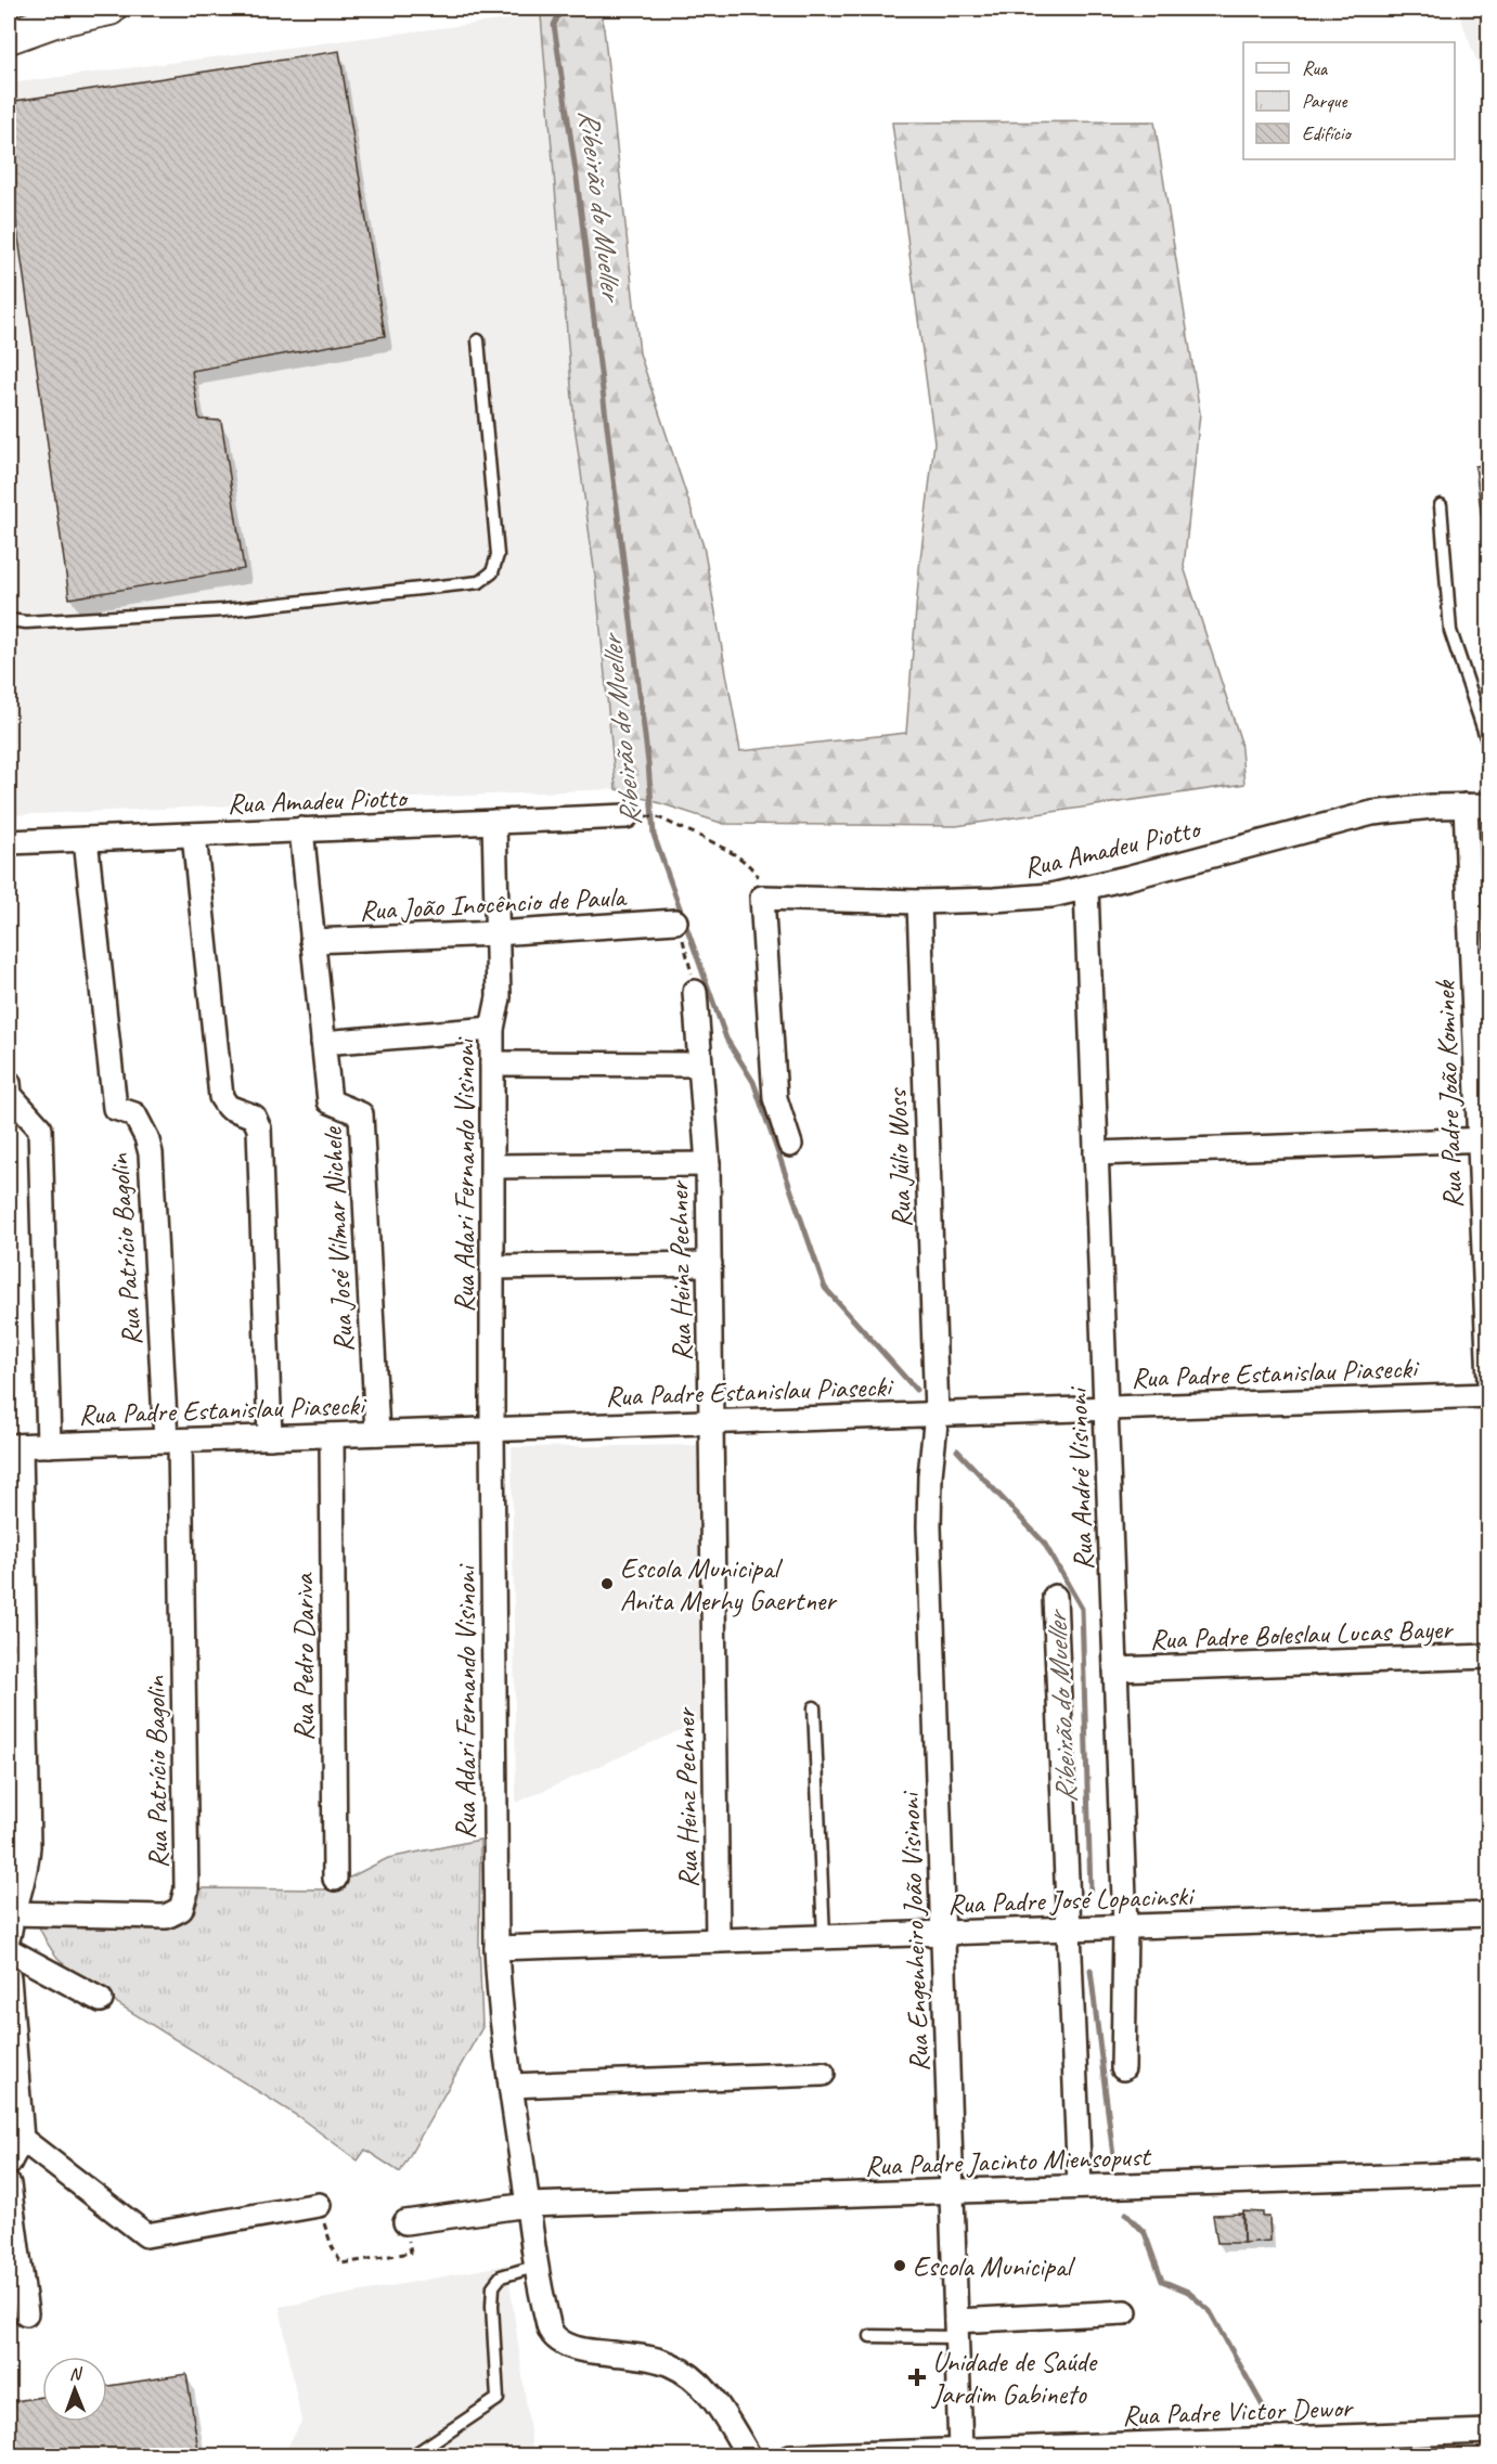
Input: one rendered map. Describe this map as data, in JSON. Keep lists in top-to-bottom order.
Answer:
{
  "streets": {
    "street": [
      "Rua Amadeu Piotto",
      "Rua João Inocêncio de Paula",
      "Rua Padre João Kominek",
      "Rua Júlio Woss",
      "Rua Adari Fernando Visinoni",
      "Rua José Vilmar Nichele",
      "Rua Patrício Bagolin",
      "Rua Heinz Pechner",
      "Rua Padre Estanislau Piasecki",
      "Rua André Visinoni",
      "Rua Padre Boleslau Lucas Bayer",
      "Rua Pedro Dariva",
      "Rua Padre José Lopacinski",
      "Rua Engenheiro João Visinoni",
      "Rua Padre Jacinto Miensopust",
      "Rua Padre Victor Dewor"
    ]
  },
  "crossings": [
    ["Rua Amadeu Piotto", "Rua Padre João Kominek"],
    ["Rua Amadeu Piotto", "Rua Júlio Woss"],
    ["Rua Amadeu Piotto", "Rua Adari Fernando Visinoni"],
    ["Rua Amadeu Piotto", "Rua José Vilmar Nichele"],
    ["Rua Amadeu Piotto", "Rua Patrício Bagolin"],
    ["Rua Amadeu Piotto", "Rua André Visinoni"],
    ["Rua João Inocêncio de Paula", "Rua Adari Fernando Visinoni"],
    ["Rua João Inocêncio de Paula", "Rua José Vilmar Nichele"],
    ["Rua Júlio Woss", "Rua Padre Estanislau Piasecki"],
    ["Rua Júlio Woss", "Rua Engenheiro João Visinoni"],
    ["Rua Adari Fernando Visinoni", "Rua Padre Estanislau Piasecki"],
    ["Rua Adari Fernando Visinoni", "Rua Padre José Lopacinski"],
    ["Rua Adari Fernando Visinoni", "Rua Padre Jacinto Miensopust"],
    ["Rua José Vilmar Nichele", "Rua Padre Estanislau Piasecki"],
    ["Rua Patrício Bagolin", "Rua Padre Estanislau Piasecki"],
    ["Rua Heinz Pechner", "Rua Padre Estanislau Piasecki"],
    ["Rua Heinz Pechner", "Rua Padre José Lopacinski"],
    ["Rua Padre Estanislau Piasecki", "Rua André Visinoni"],
    ["Rua Padre Estanislau Piasecki", "Rua Pedro Dariva"],
    ["Rua Padre Estanislau Piasecki", "Rua Engenheiro João Visinoni"],
    ["Rua André Visinoni", "Rua Padre Boleslau Lucas Bayer"],
    ["Rua André Visinoni", "Rua Padre José Lopacinski"],
    ["Rua Padre José Lopacinski", "Rua Engenheiro João Visinoni"],
    ["Rua Engenheiro João Visinoni", "Rua Padre Jacinto Miensopust"],
    ["Rua Engenheiro João Visinoni", "Rua Padre Victor Dewor"]
  ],
  "water": ["Ribeirão do Mueller"],
  "places": {
    "other": ["Escola Municipal Anita Merhy Gaertner", "Escola Municipal"],
    "health": ["Unidade de Saúde Jardim Gabineto"]
  },
  "legend": ["Rua", "Parque", "Edifício"],
  "north": "top"
}
